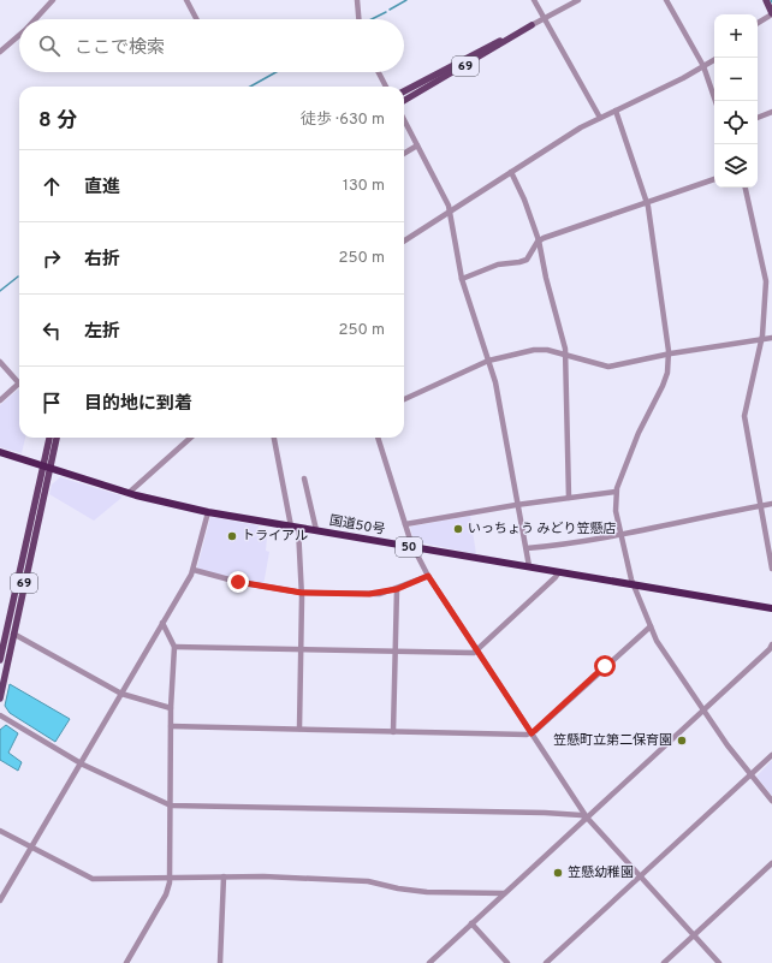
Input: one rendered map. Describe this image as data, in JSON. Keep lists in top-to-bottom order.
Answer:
{
  "streets": {
    "highway": ["国道50号", "50"],
    "main road": ["69"]
  },
  "crossings": [
    ["69", "国道50号"]
  ],
  "places": [
    "いっちょう みどり笠懸店",
    "トライアル",
    "笠懸町立第二保育園",
    "笠懸幼稚園"
  ],
  "page": {
    "map_buttons": ["+", "−"],
    "search": "ここで検索",
    "heading": ["8 分", "徒歩 · 630 m"],
    "list": [
      ["直進", "130 m"],
      ["右折", "250 m"],
      ["左折", "250 m"],
      "目的地に到着"
    ]
  }
}
